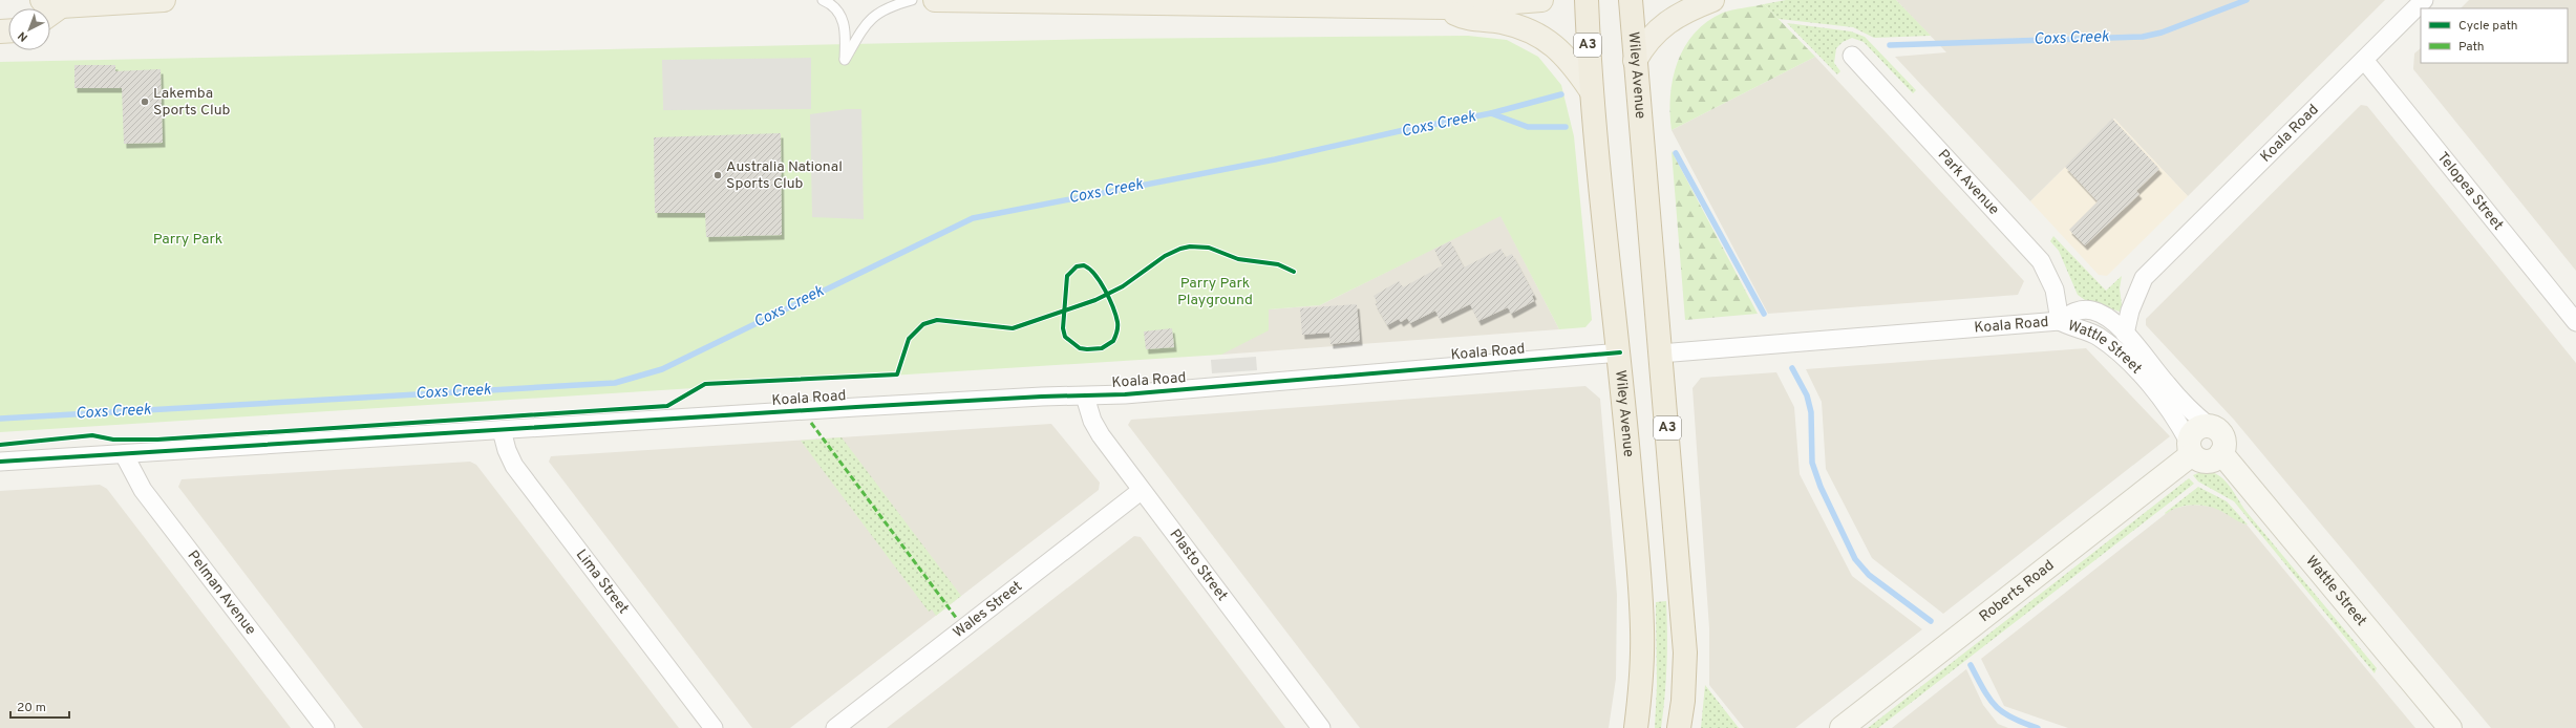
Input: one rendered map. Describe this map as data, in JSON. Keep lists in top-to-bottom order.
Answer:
{
  "streets": {
    "highway": ["A3", "Wiley Avenue"],
    "main road": ["Wattle Street", "Roberts Road"],
    "street": [
      "Koala Road",
      "Park Avenue",
      "Telopea Street",
      "Plasto Street",
      "Lima Street",
      "Pelman Avenue",
      "Wales Street"
    ]
  },
  "crossings": [
    ["Wiley Avenue", "Koala Road"],
    ["Koala Road", "Park Avenue"],
    ["Koala Road", "Telopea Street"],
    ["Koala Road", "Wattle Street"],
    ["Koala Road", "Plasto Street"],
    ["Koala Road", "Lima Street"],
    ["Koala Road", "Pelman Avenue"],
    ["Park Avenue", "Wattle Street"],
    ["Wattle Street", "Roberts Road"],
    ["Plasto Street", "Wales Street"]
  ],
  "water": ["Coxs Creek"],
  "parks": ["Parry Park", "Parry Park Playground"],
  "places": ["Lakemba Sports Club", "Australia National Sports Club"],
  "legend": ["Cycle path", "Path"],
  "scale_bar": "20 m",
  "north": "bottom left"
}
